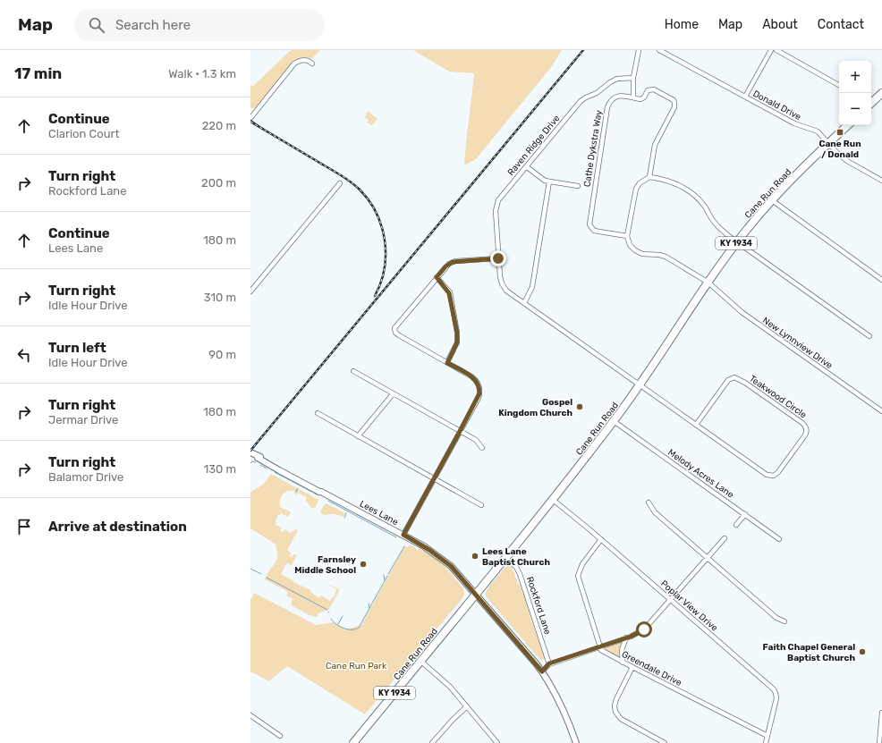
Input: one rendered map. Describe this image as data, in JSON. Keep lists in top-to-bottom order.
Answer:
{
  "streets": {
    "highway": ["Cane Run Road", "KY 1934"],
    "street": [
      "Donald Drive",
      "Raven Ridge Drive",
      "Cathe Dykstra Way",
      "New Lynnview Drive",
      "Teakwood Circle",
      "Melody Acres Lane",
      "Lees Lane",
      "Rockford Lane",
      "Poplar View Drive",
      "Greendale Drive"
    ]
  },
  "crossings": [
    ["Donald Drive", "Cane Run Road"],
    ["Raven Ridge Drive", "Teakwood Circle"],
    ["Cathe Dykstra Way", "New Lynnview Drive"],
    ["Cane Run Road", "New Lynnview Drive"],
    ["Cane Run Road", "Teakwood Circle"],
    ["Cane Run Road", "Melody Acres Lane"],
    ["Cane Run Road", "Lees Lane"],
    ["Cane Run Road", "Rockford Lane"],
    ["Cane Run Road", "Poplar View Drive"],
    ["Poplar View Drive", "Greendale Drive"]
  ],
  "parks": ["Cane Run Park"],
  "places": {
    "transit": ["Cane Run / Donald"],
    "other": [
      "Gospel Kingdom Church",
      "Lees Lane Baptist Church",
      "Farnsley Middle School",
      "Faith Chapel General Baptist Church"
    ]
  },
  "page": {
    "header": "Map",
    "search": "Search here",
    "nav": [
      "Home",
      "Map",
      "About",
      "Contact"
    ],
    "heading": ["17 min", "Walk · 1.3 km"],
    "map_buttons": ["+", "−"],
    "list": [
      ["Continue", "Clarion Court", "220 m"],
      ["Turn right", "Rockford Lane", "200 m"],
      ["Continue", "Lees Lane", "180 m"],
      ["Turn right", "Idle Hour Drive", "310 m"],
      ["Turn left", "Idle Hour Drive", "90 m"],
      ["Turn right", "Jermar Drive", "180 m"],
      ["Turn right", "Balamor Drive", "130 m"],
      "Arrive at destination"
    ]
  }
}
